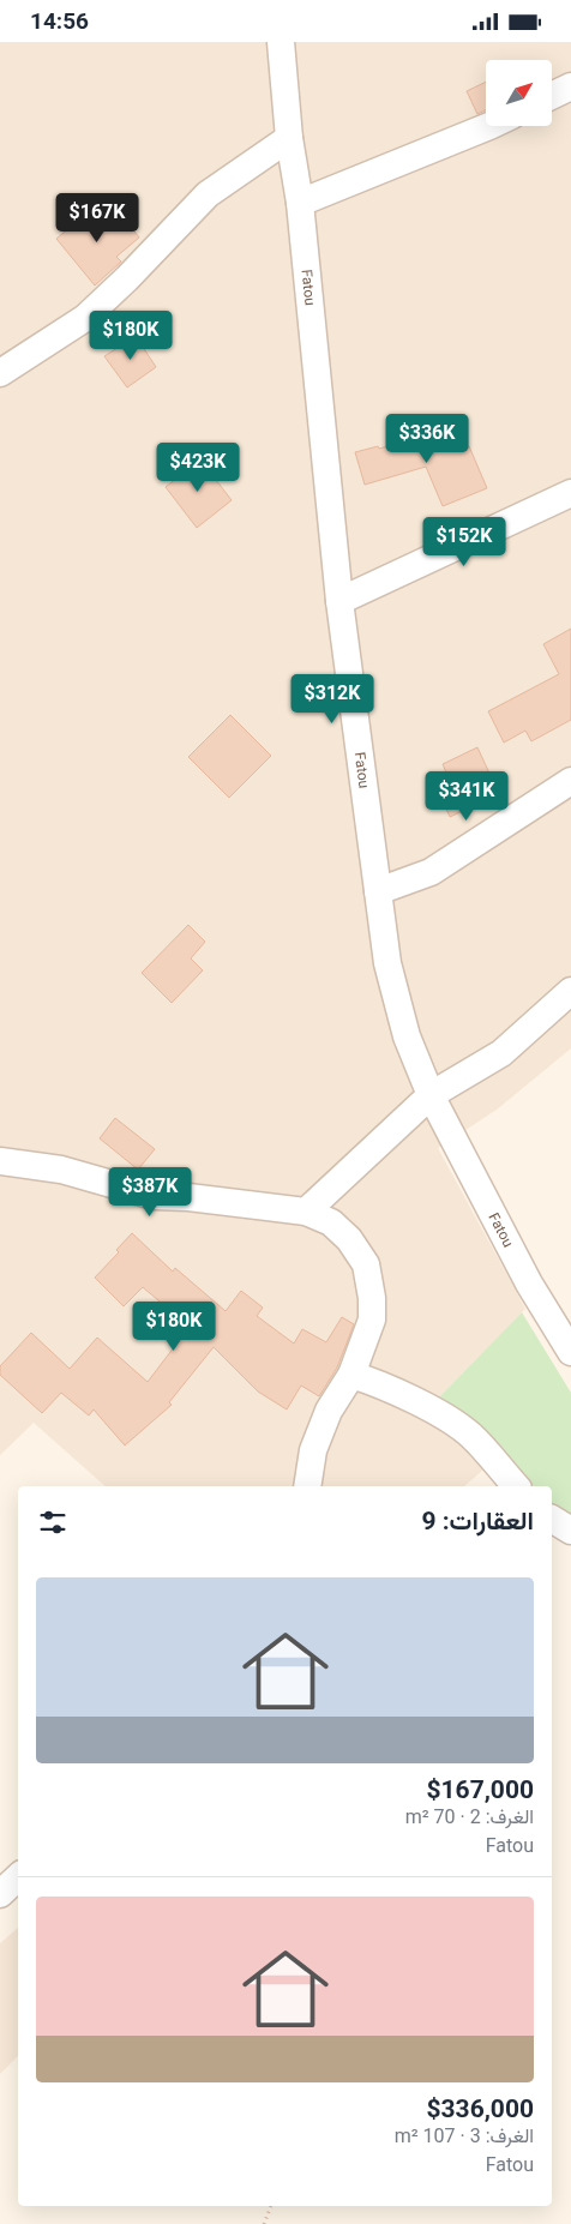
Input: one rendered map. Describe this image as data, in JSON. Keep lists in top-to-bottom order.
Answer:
{
  "streets": {
    "street": ["Fatou"]
  },
  "north": "top right",
  "page": {
    "status": "14:56",
    "price": [
      "$167K",
      "$180K",
      "$336K",
      "$423K",
      "$152K",
      "$312K",
      "$341K",
      "$387K",
      "$180K"
    ],
    "heading": "العقارات: 9",
    "list": [
      {
        "name": "$167,000",
        "note": "الغرف: 2 · 70 m² · Fatou"
      },
      {
        "name": "$336,000",
        "note": "الغرف: 3 · 107 m² · Fatou"
      }
    ]
  }
}
